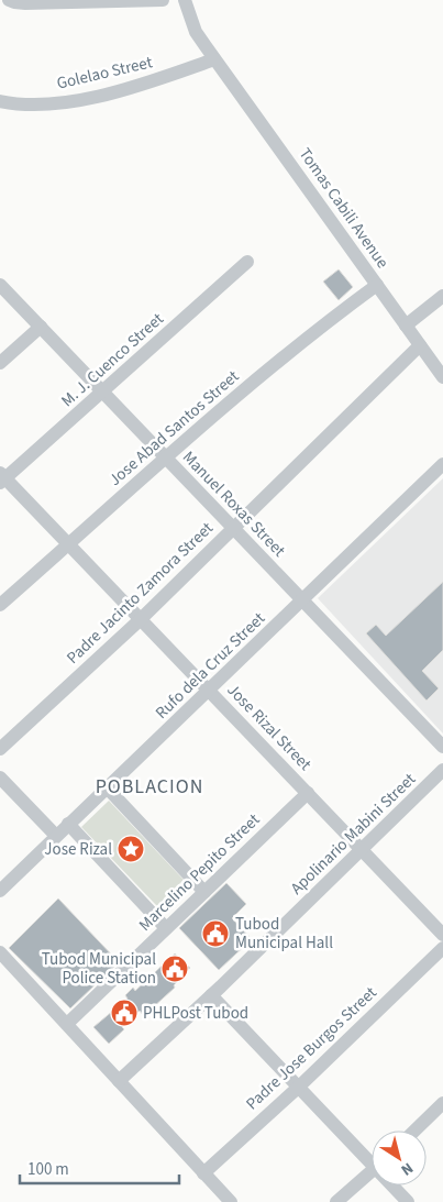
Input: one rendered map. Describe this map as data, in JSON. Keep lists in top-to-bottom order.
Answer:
{
  "streets": {
    "street": [
      "Golelao Street",
      "Tomas Cabili Avenue",
      "M. J. Cuenco Street",
      "Jose Abad Santos Street",
      "Manuel Roxas Street",
      "Padre Jacinto Zamora Street",
      "Rufo dela Cruz Street",
      "Jose Rizal Street",
      "Apolinario Mabini Street",
      "Marcelino Pepito Street",
      "Padre Jose Burgos Street"
    ]
  },
  "crossings": [
    ["Golelao Street", "Tomas Cabili Avenue"],
    ["Tomas Cabili Avenue", "Jose Abad Santos Street"],
    ["Tomas Cabili Avenue", "Padre Jacinto Zamora Street"],
    ["M. J. Cuenco Street", "Manuel Roxas Street"],
    ["M. J. Cuenco Street", "Jose Rizal Street"],
    ["Jose Abad Santos Street", "Manuel Roxas Street"],
    ["Jose Abad Santos Street", "Jose Rizal Street"],
    ["Manuel Roxas Street", "Padre Jacinto Zamora Street"],
    ["Manuel Roxas Street", "Rufo dela Cruz Street"],
    ["Padre Jacinto Zamora Street", "Jose Rizal Street"],
    ["Rufo dela Cruz Street", "Jose Rizal Street"],
    ["Jose Rizal Street", "Apolinario Mabini Street"],
    ["Jose Rizal Street", "Marcelino Pepito Street"]
  ],
  "districts": ["POBLACION"],
  "places": {
    "place": ["Jose Rizal"],
    "public building": ["Tubod Municipal Hall", "Tubod Municipal Police Station", "PHLPost Tubod"]
  },
  "scale_bar": "100 m",
  "north": "bottom right"
}
